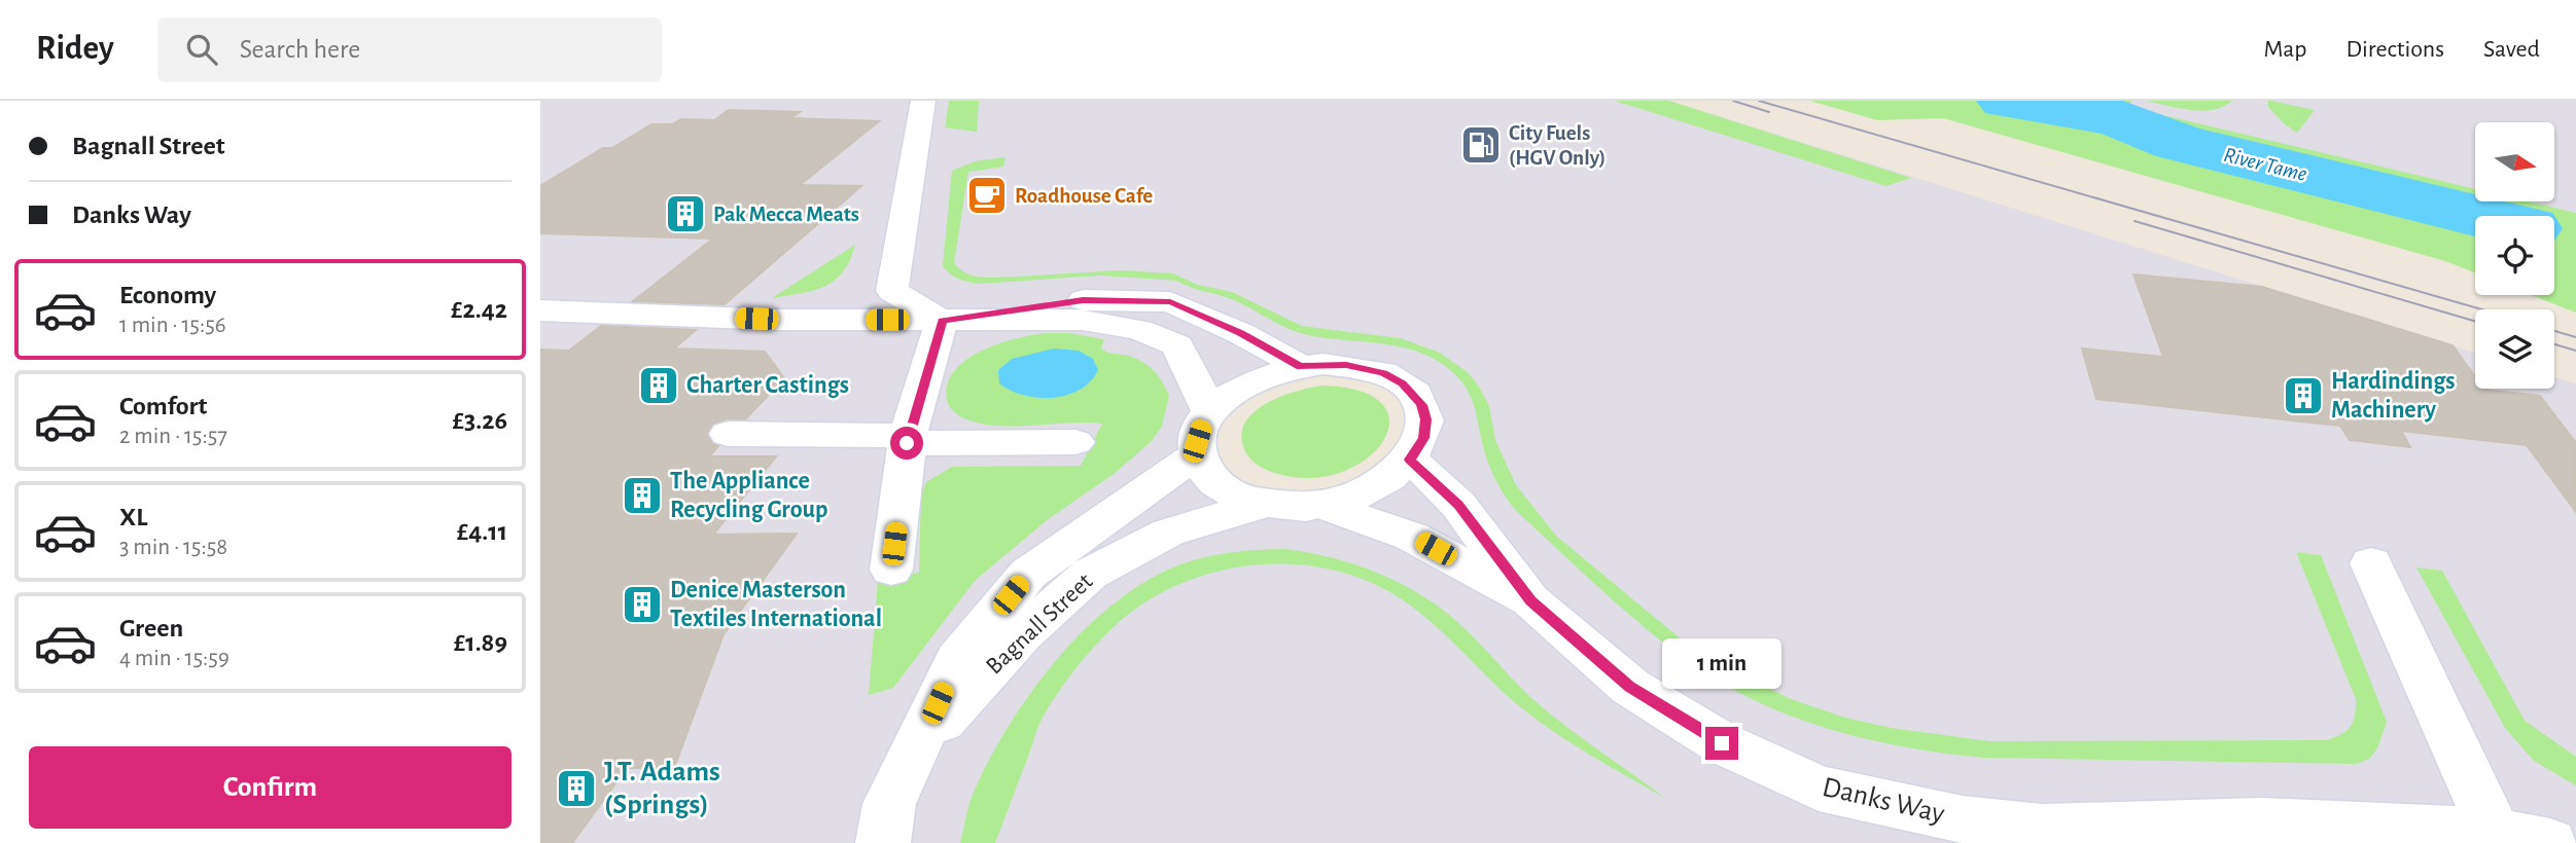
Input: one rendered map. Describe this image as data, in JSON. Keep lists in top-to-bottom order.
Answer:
{
  "streets": {
    "street": ["Bagnall Street", "Danks Way"]
  },
  "crossings": [
    ["Bagnall Street", "Danks Way"]
  ],
  "water": ["River Tame"],
  "places": {
    "fuel station": ["City Fuels (HGV Only)"],
    "cafe": ["Roadhouse Cafe"],
    "building": [
      "Pak Mecca Meats",
      "Charter Castings",
      "Hardindings Machinery",
      "The Appliance Recycling Group",
      "Denice Masterson Textiles International",
      "J.T. Adams (Springs)"
    ]
  },
  "north": "right",
  "page": {
    "header": "Ridey",
    "search": "Search here",
    "nav": ["Map", "Directions", "Saved"],
    "banner": ["Bagnall Street", "Danks Way"],
    "list": [
      {
        "name": "Economy",
        "note": "1 min · 15:56",
        "value": "£2.42"
      },
      {
        "name": "Comfort",
        "note": "2 min · 15:57",
        "value": "£3.26"
      },
      {
        "name": "XL",
        "note": "3 min · 15:58",
        "value": "£4.11"
      },
      {
        "name": "Green",
        "note": "4 min · 15:59",
        "value": "£1.89"
      }
    ],
    "bubble": "1 min",
    "buttons": "Confirm"
  }
}
